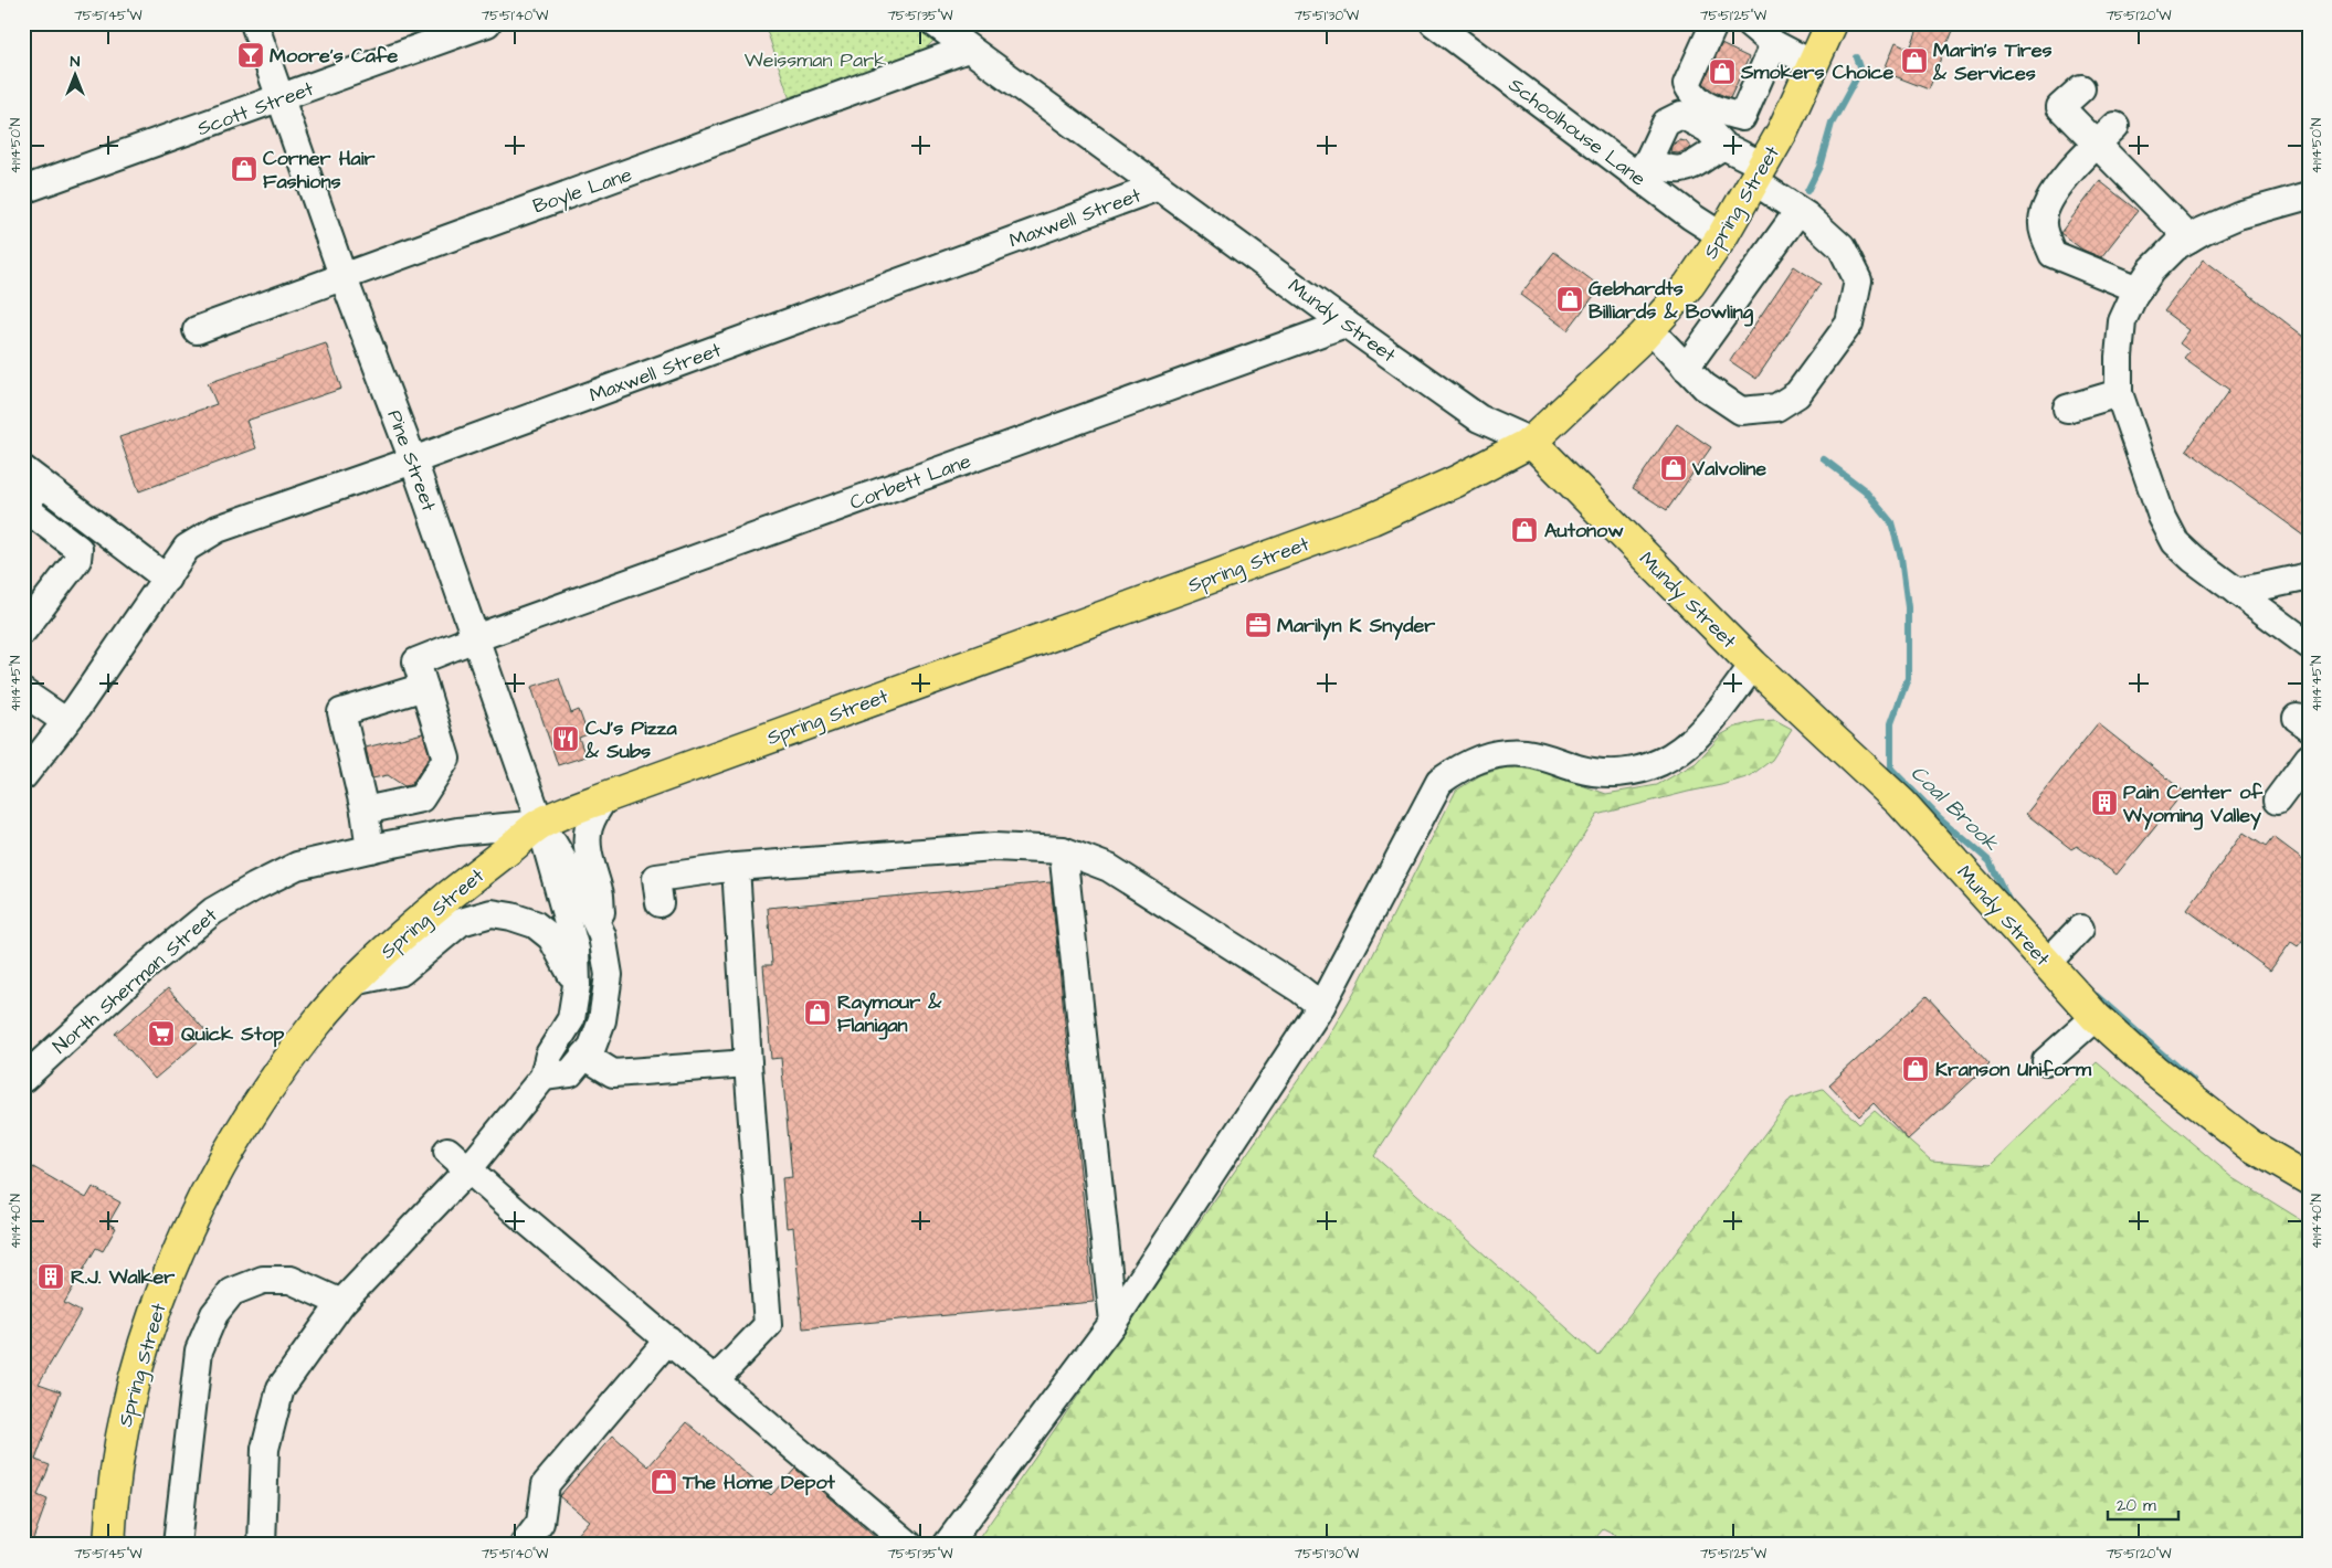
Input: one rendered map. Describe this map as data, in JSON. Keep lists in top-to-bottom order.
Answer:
{
  "streets": {
    "main road": ["Spring Street", "Mundy Street"],
    "street": [
      "Scott Street",
      "Schoolhouse Lane",
      "Boyle Lane",
      "Maxwell Street",
      "Pine Street",
      "Corbett Lane",
      "North Sherman Street"
    ]
  },
  "crossings": [
    ["Scott Street", "Pine Street"],
    ["Schoolhouse Lane", "Spring Street"],
    ["Boyle Lane", "Mundy Street"],
    ["Boyle Lane", "Pine Street"],
    ["Spring Street", "Mundy Street"],
    ["Spring Street", "Pine Street"],
    ["Spring Street", "North Sherman Street"],
    ["Maxwell Street", "Mundy Street"],
    ["Maxwell Street", "Pine Street"],
    ["Mundy Street", "Corbett Lane"],
    ["Pine Street", "Corbett Lane"],
    ["Pine Street", "North Sherman Street"]
  ],
  "water": ["Coal Brook"],
  "parks": ["Weissman Park"],
  "places": {
    "bar": ["Moore's Cafe"],
    "shop": [
      "Marin's Tires & Services",
      "Smokers Choice",
      "Corner Hair Fashions",
      "Gebhardts Billiards & Bowling",
      "Valvoline",
      "Autonow",
      "Raymour & Flanigan",
      "Kranson Uniform",
      "The Home Depot"
    ],
    "office": ["Marilyn K Snyder"],
    "restaurant": ["CJ's Pizza & Subs"],
    "building": ["Pain Center of Wyoming Valley", "R.J. Walker"],
    "supermarket": ["Quick Stop"]
  },
  "scale_bar": "20 m",
  "north": "top",
  "coordinates": [
    "75°51'45\"W",
    "75°51'40\"W",
    "75°51'35\"W",
    "75°51'30\"W",
    "75°51'25\"W",
    "75°51'20\"W",
    "41°14'50\"N",
    "41°14'45\"N",
    "41°14'40\"N"
  ]
}
